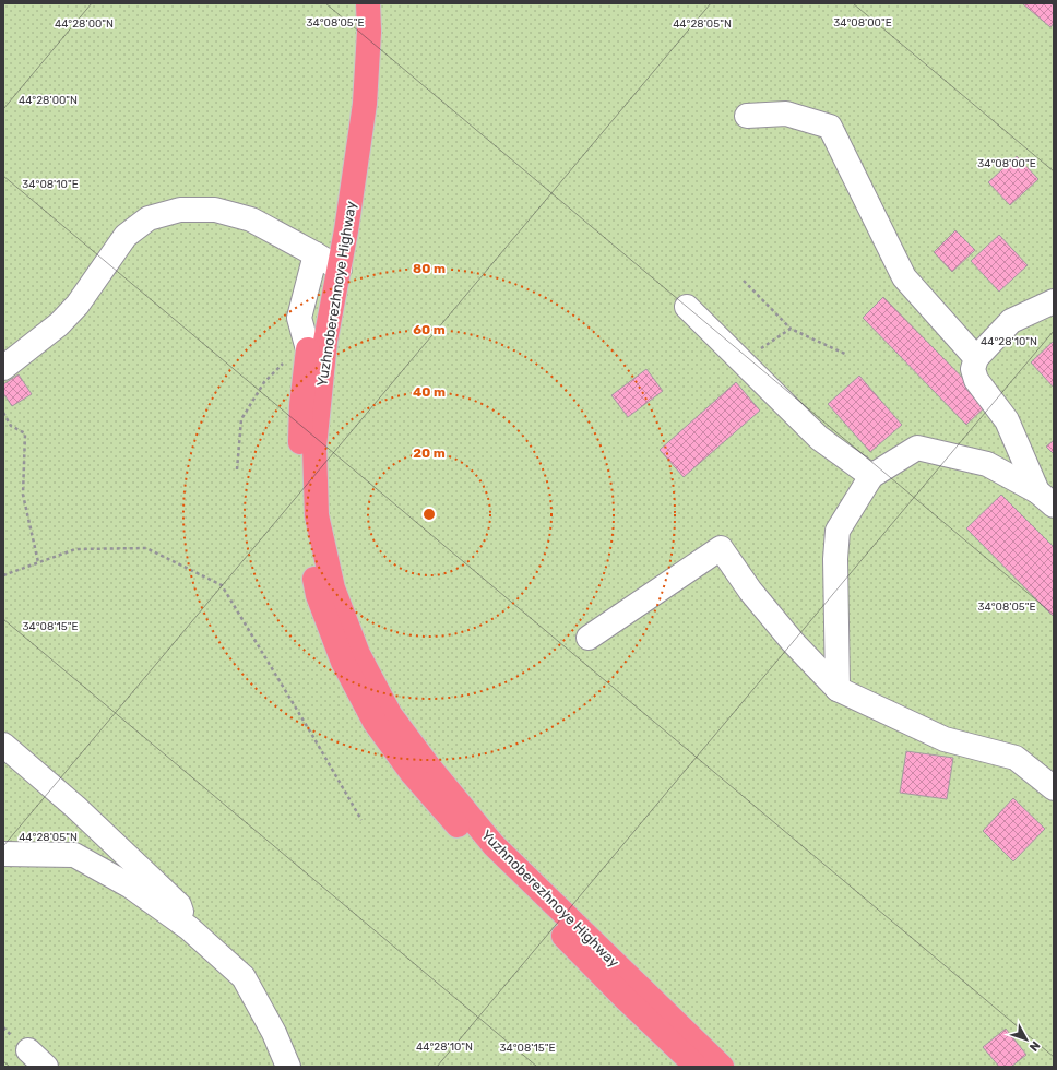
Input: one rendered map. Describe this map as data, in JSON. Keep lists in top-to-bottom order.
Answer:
{
  "streets": {
    "highway": ["Yuzhnoberezhnoye Highway"]
  },
  "north": "bottom right",
  "coordinates": [
    "34°08'05\"E",
    "34°08'00\"E",
    "44°28'00\"N",
    "44°28'05\"N",
    "34°08'10\"E",
    "44°28'10\"N",
    "34°08'15\"E"
  ],
  "rings": [
    "80 m",
    "60 m",
    "40 m",
    "20 m"
  ]
}
